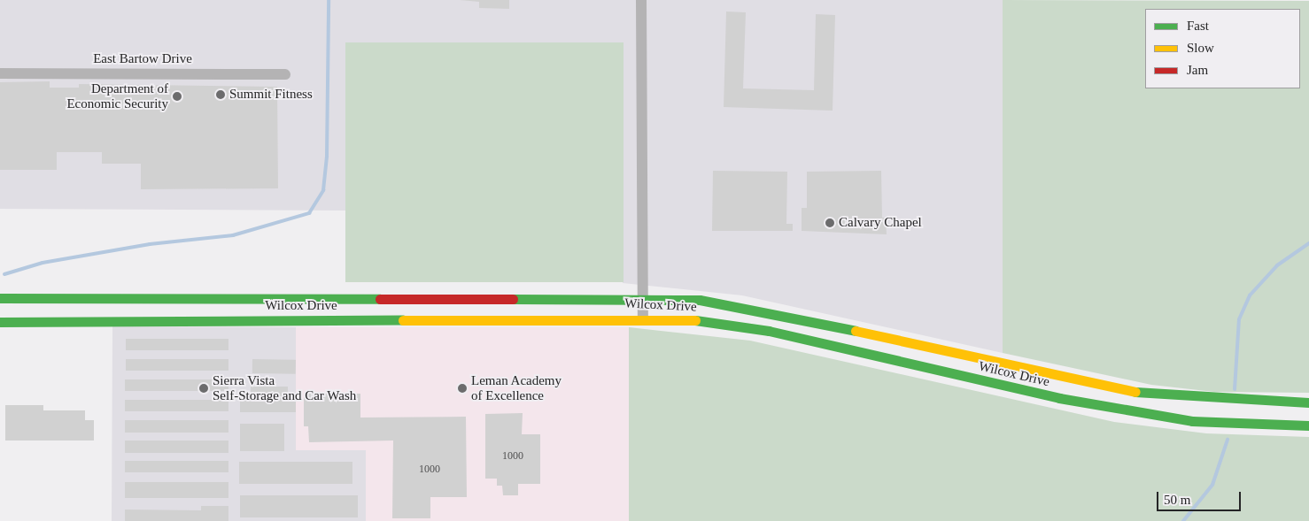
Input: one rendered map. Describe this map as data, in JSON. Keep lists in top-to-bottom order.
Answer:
{
  "streets": {
    "street": ["East Bartow Drive", "Wilcox Drive"]
  },
  "places": [
    "Summit Fitness",
    "Department of Economic Security",
    "Calvary Chapel",
    "Sierra Vista Self-Storage and Car Wash",
    "Leman Academy of Excellence"
  ],
  "house_numbers": ["1000", "1000"],
  "legend": ["Fast", "Slow", "Jam"],
  "scale_bar": "50 m"
}
